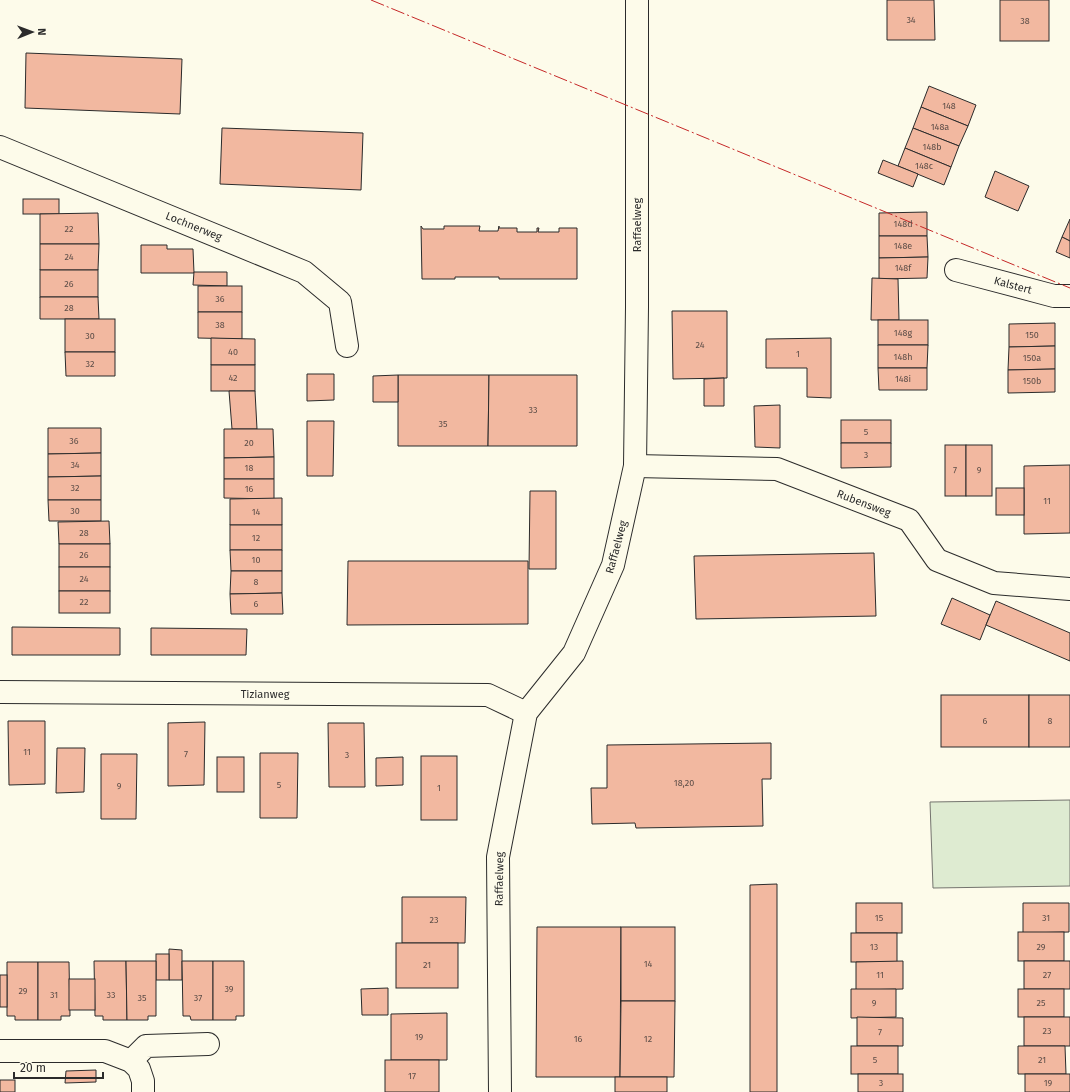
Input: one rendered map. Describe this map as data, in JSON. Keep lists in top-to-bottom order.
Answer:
{
  "streets": {
    "street": [
      "Raffaelweg",
      "Lochnerweg",
      "Kalstert",
      "Rubensweg",
      "Tizianweg"
    ]
  },
  "crossings": [
    ["Raffaelweg", "Rubensweg"],
    ["Raffaelweg", "Tizianweg"]
  ],
  "house_numbers": [
    "34",
    "38",
    "148",
    "148a",
    "148b",
    "148c",
    "148d",
    "22",
    "148e",
    "24",
    "148f",
    "26",
    "36",
    "28",
    "38",
    "148g",
    "150",
    "30",
    "24",
    "40",
    "1",
    "148h",
    "150a",
    "32",
    "42",
    "148i",
    "150b",
    "33",
    "35",
    "5",
    "36",
    "20",
    "3",
    "34",
    "18",
    "7",
    "9",
    "32",
    "16",
    "11",
    "30",
    "14",
    "28",
    "12",
    "26",
    "10",
    "24",
    "8",
    "22",
    "6",
    "6",
    "8",
    "11",
    "7",
    "3",
    "18,20",
    "5",
    "9",
    "1",
    "15",
    "31",
    "23",
    "13",
    "29",
    "14",
    "21",
    "11",
    "27",
    "39",
    "29",
    "31",
    "33",
    "35",
    "37",
    "9",
    "25",
    "23",
    "7",
    "19",
    "16",
    "12",
    "5",
    "21",
    "17",
    "3",
    "19"
  ],
  "scale_bar": "20 m",
  "north": "right"
}
